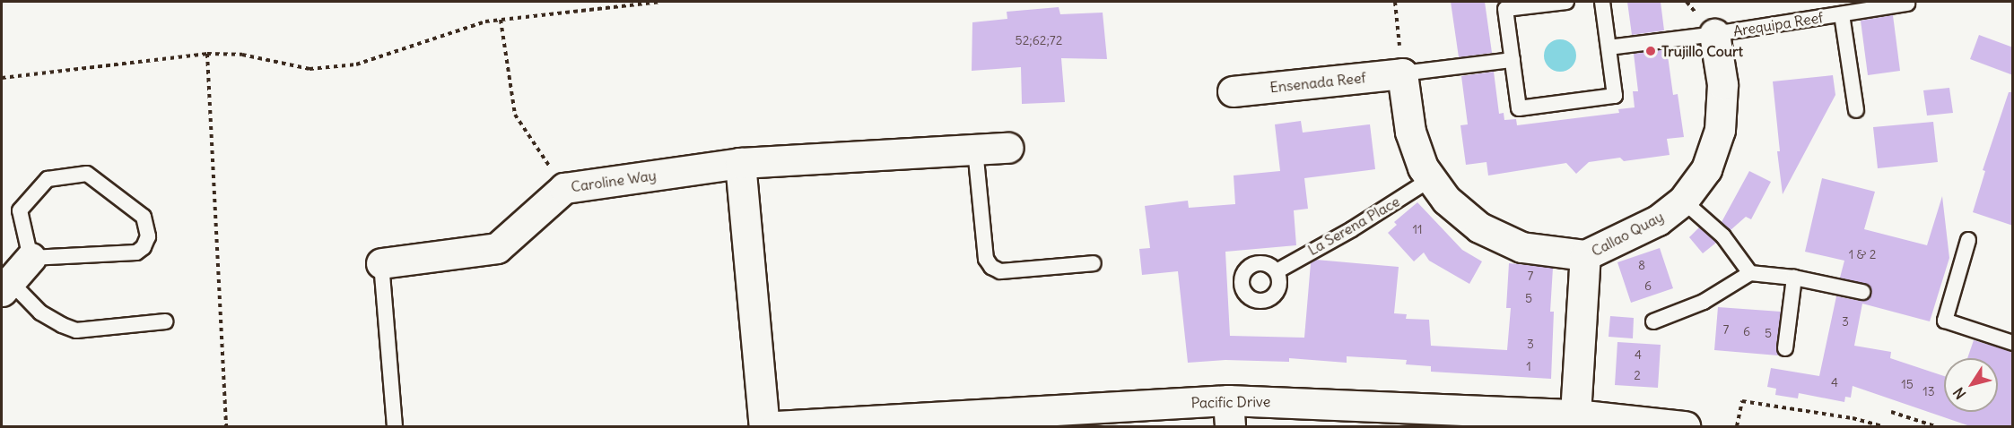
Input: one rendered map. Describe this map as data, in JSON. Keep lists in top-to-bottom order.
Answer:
{
  "streets": {
    "street": [
      "Ensenada Reef",
      "Caroline Way",
      "Callao Quay",
      "Pacific Drive"
    ],
    "lane": ["Arequipa Reef", "La Serena Place"]
  },
  "crossings": [
    ["Arequipa Reef", "Callao Quay"],
    ["Ensenada Reef", "Callao Quay"],
    ["La Serena Place", "Callao Quay"],
    ["Callao Quay", "Pacific Drive"]
  ],
  "places": ["Trujillo Court"],
  "house_numbers": [
    "52;62;72",
    "11",
    "1 & 2",
    "8",
    "7",
    "6",
    "5",
    "3",
    "7",
    "6",
    "5",
    "3",
    "4",
    "1",
    "2",
    "4",
    "15",
    "13"
  ],
  "north": "bottom left"
}
